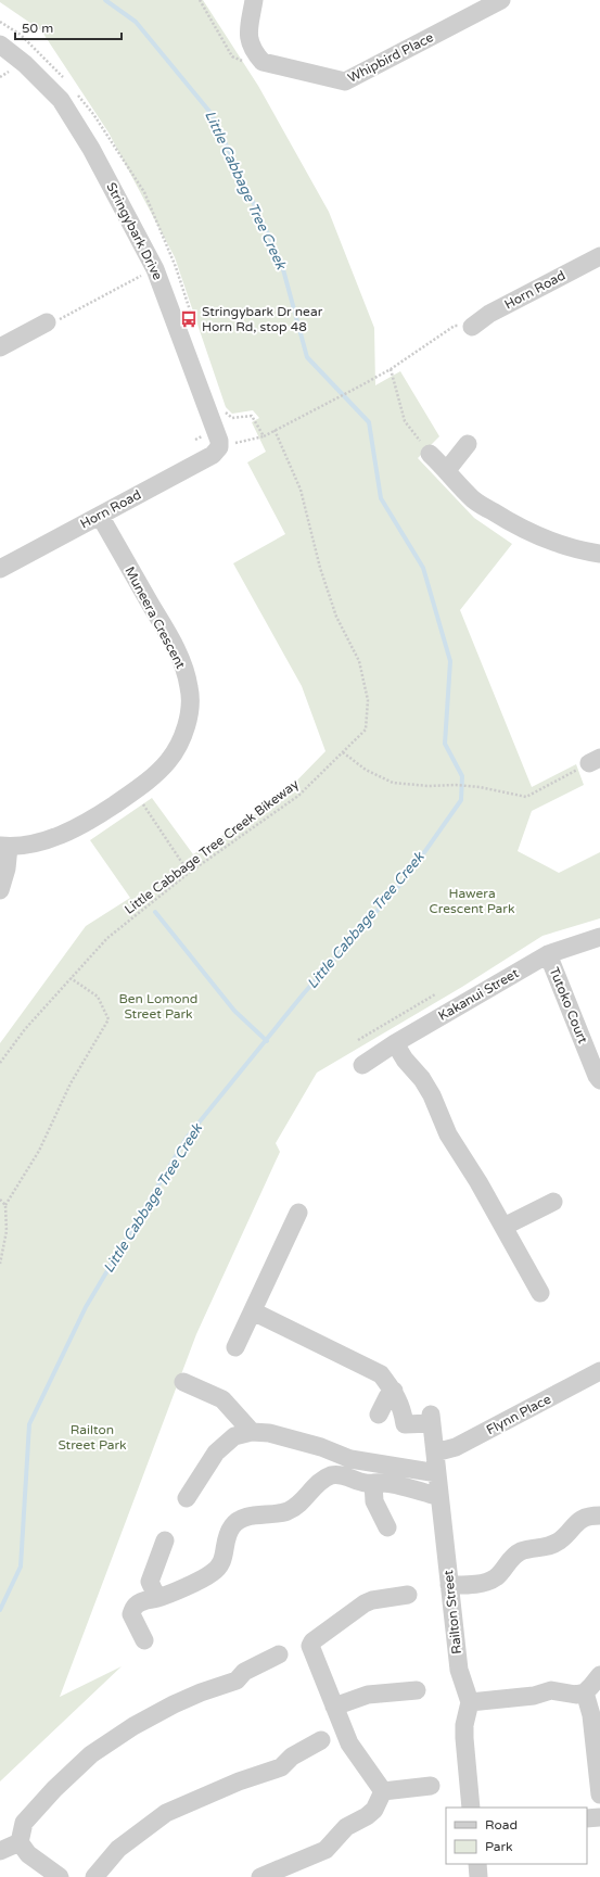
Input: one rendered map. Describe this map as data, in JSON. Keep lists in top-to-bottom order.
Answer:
{
  "streets": {
    "street": [
      "Whipbird Place",
      "Stringybark Drive",
      "Horn Road",
      "Muneera Crescent",
      "Kakanui Street",
      "Tutoko Court",
      "Flynn Place",
      "Railton Street"
    ],
    "path": ["Little Cabbage Tree Creek Bikeway"]
  },
  "crossings": [
    ["Stringybark Drive", "Horn Road"],
    ["Horn Road", "Muneera Crescent"],
    ["Kakanui Street", "Tutoko Court"],
    ["Flynn Place", "Railton Street"]
  ],
  "water": ["Little Cabbage Tree Creek"],
  "parks": ["Hawera Crescent Park", "Ben Lomond Street Park", "Railton Street Park"],
  "places": {
    "bus stop": ["Stringybark Dr near Horn Rd, stop 48"]
  },
  "legend": ["Road", "Park"],
  "scale_bar": "50 m"
}
